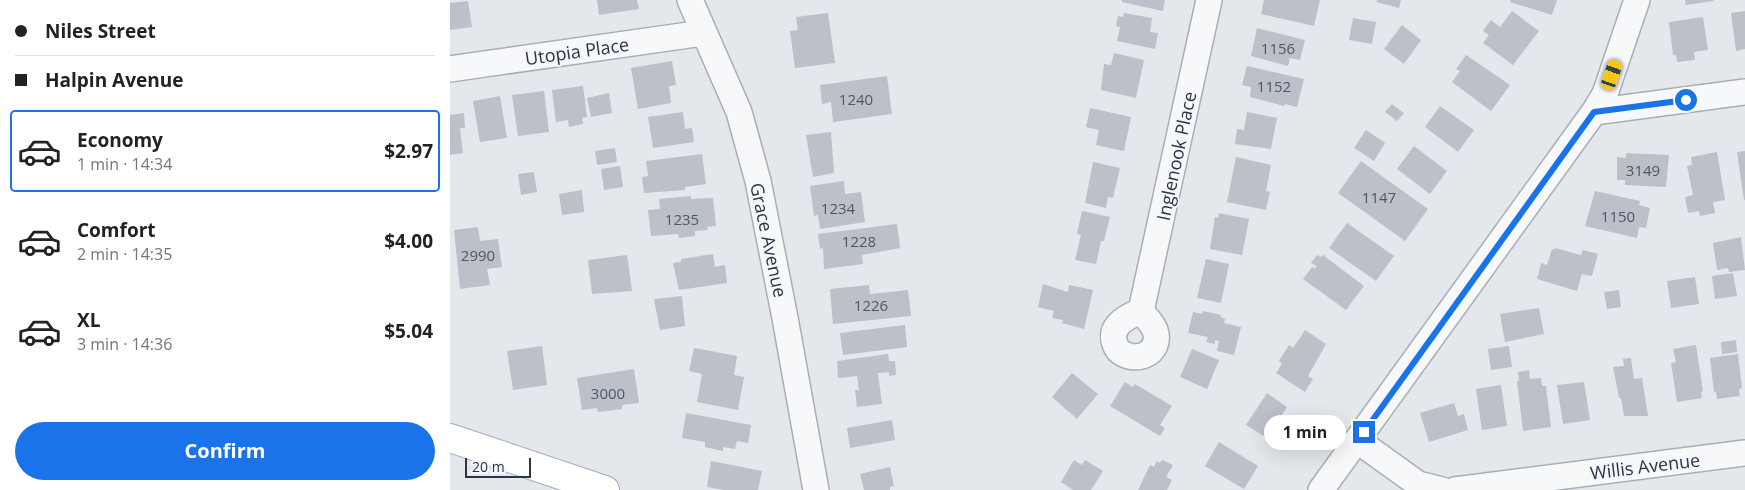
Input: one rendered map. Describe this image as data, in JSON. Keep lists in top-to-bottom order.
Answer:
{
  "streets": {
    "street": [
      "Utopia Place",
      "Inglenook Place",
      "Grace Avenue",
      "Willis Avenue"
    ]
  },
  "crossings": [
    ["Utopia Place", "Grace Avenue"]
  ],
  "house_numbers": [
    "1156",
    "1152",
    "1240",
    "3149",
    "1147",
    "1234",
    "1150",
    "1235",
    "1228",
    "2990",
    "1226",
    "3000"
  ],
  "scale_bar": "20 m",
  "page": {
    "banner": ["Niles Street", "Halpin Avenue"],
    "list": [
      {
        "name": "Economy",
        "note": "1 min · 14:34",
        "value": "$2.97"
      },
      {
        "name": "Comfort",
        "note": "2 min · 14:35",
        "value": "$4.00"
      },
      {
        "name": "XL",
        "note": "3 min · 14:36",
        "value": "$5.04"
      }
    ],
    "buttons": "Confirm",
    "bubble": "1 min",
    "scale": "20 m"
  }
}
